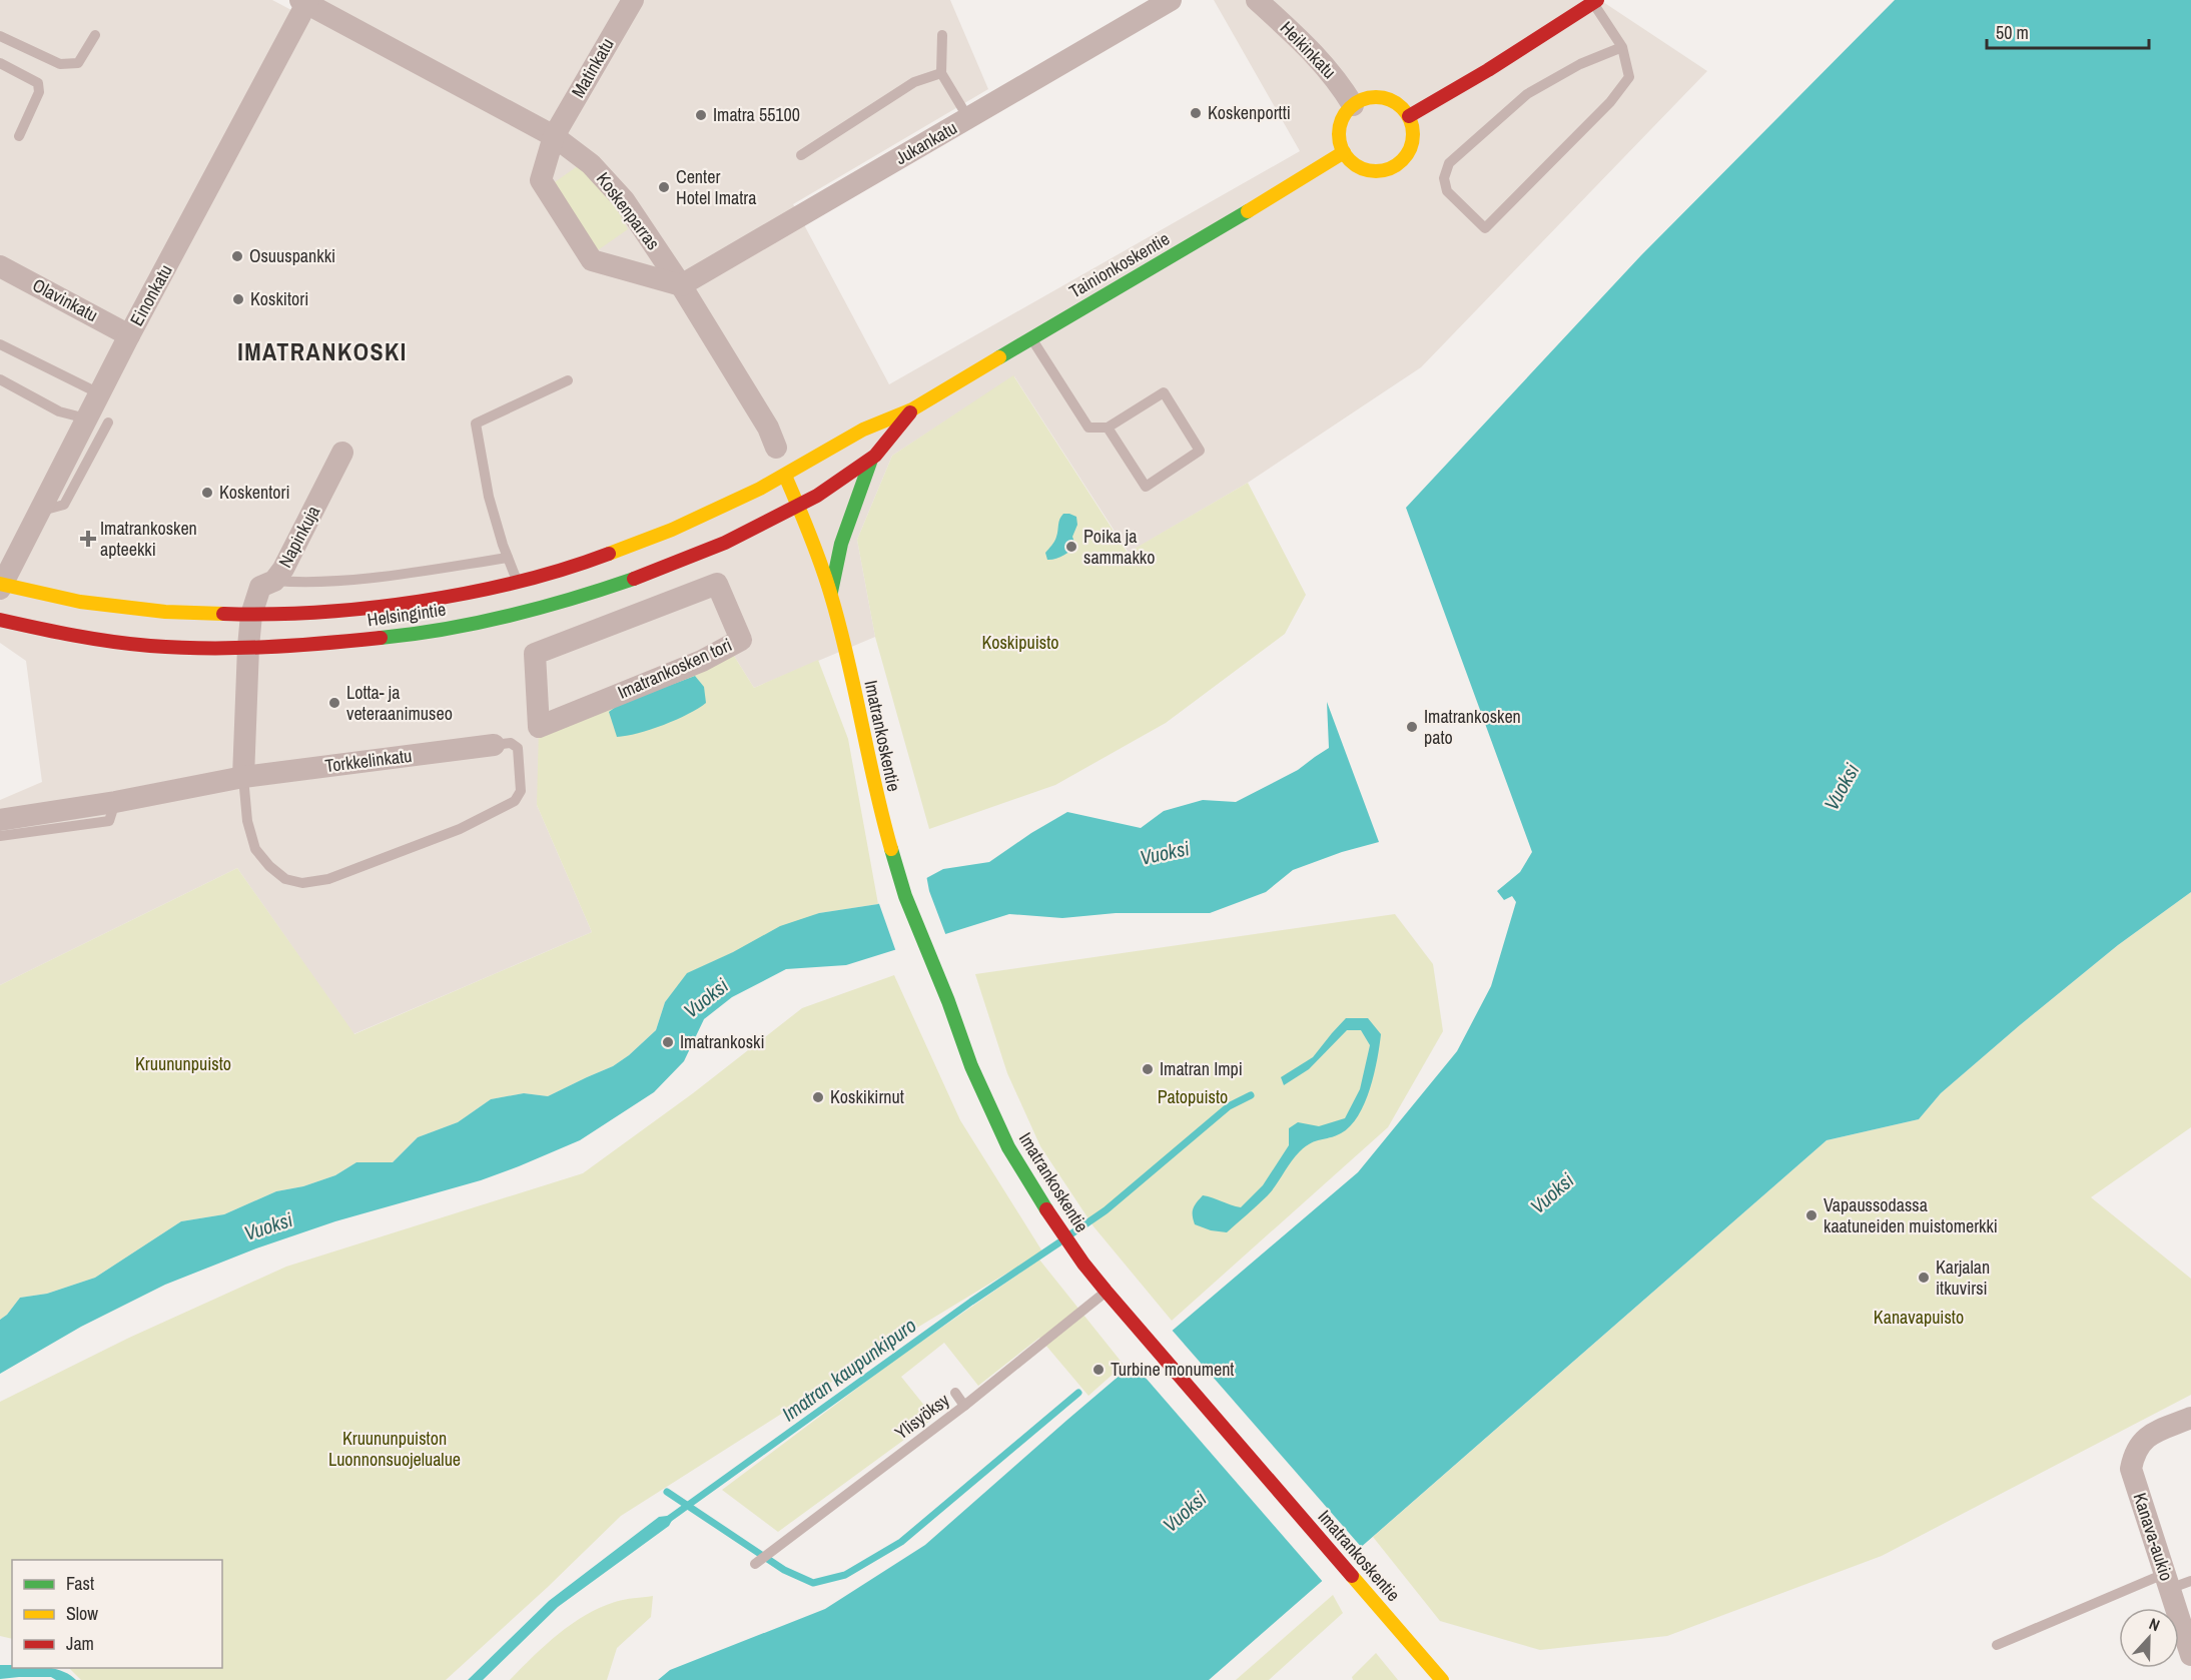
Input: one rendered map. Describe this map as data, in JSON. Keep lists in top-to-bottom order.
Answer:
{
  "streets": {
    "main road": ["Tainionkoskentie", "Helsingintie", "Imatrankoskentie"],
    "street": [
      "Heikinkatu",
      "Matinkatu",
      "Jukankatu",
      "Koskenparras",
      "Einonkatu",
      "Olavinkatu",
      "Napinkuja",
      "Imatrankosken tori",
      "Torkkelinkatu",
      "Kanava-aukio"
    ],
    "lane": ["Ylisyöksy"]
  },
  "crossings": [
    ["Heikinkatu", "Tainionkoskentie"],
    ["Matinkatu", "Jukankatu"],
    ["Matinkatu", "Koskenparras"],
    ["Jukankatu", "Koskenparras"],
    ["Koskenparras", "Einonkatu"],
    ["Tainionkoskentie", "Helsingintie"],
    ["Tainionkoskentie", "Imatrankoskentie"],
    ["Einonkatu", "Olavinkatu"],
    ["Einonkatu", "Helsingintie"],
    ["Napinkuja", "Helsingintie"],
    ["Helsingintie", "Imatrankoskentie"],
    ["Imatrankoskentie", "Ylisyöksy"]
  ],
  "districts": ["IMATRANKOSKI"],
  "water": ["Vuoksi", "Imatran kaupunkipuro"],
  "parks": [
    "Koskipuisto",
    "Kruununpuisto",
    "Patopuisto",
    "Kanavapuisto",
    "Kruununpuiston Luonnonsuojelualue"
  ],
  "places": {
    "other": [
      "Koskenportti",
      "Imatra 55100",
      "Center Hotel Imatra",
      "Osuuspankki",
      "Koskitori",
      "Koskentori",
      "Poika ja sammakko",
      "Lotta- ja veteraanimuseo",
      "Imatrankosken pato",
      "Imatrankoski",
      "Imatran Impi",
      "Koskikirnut",
      "Vapaussodassa kaatuneiden muistomerkki",
      "Karjalan itkuvirsi",
      "Turbine monument"
    ],
    "health": ["Imatrankosken apteekki"]
  },
  "legend": ["Fast", "Slow", "Jam"],
  "scale_bar": "50 m",
  "north": "top"
}
